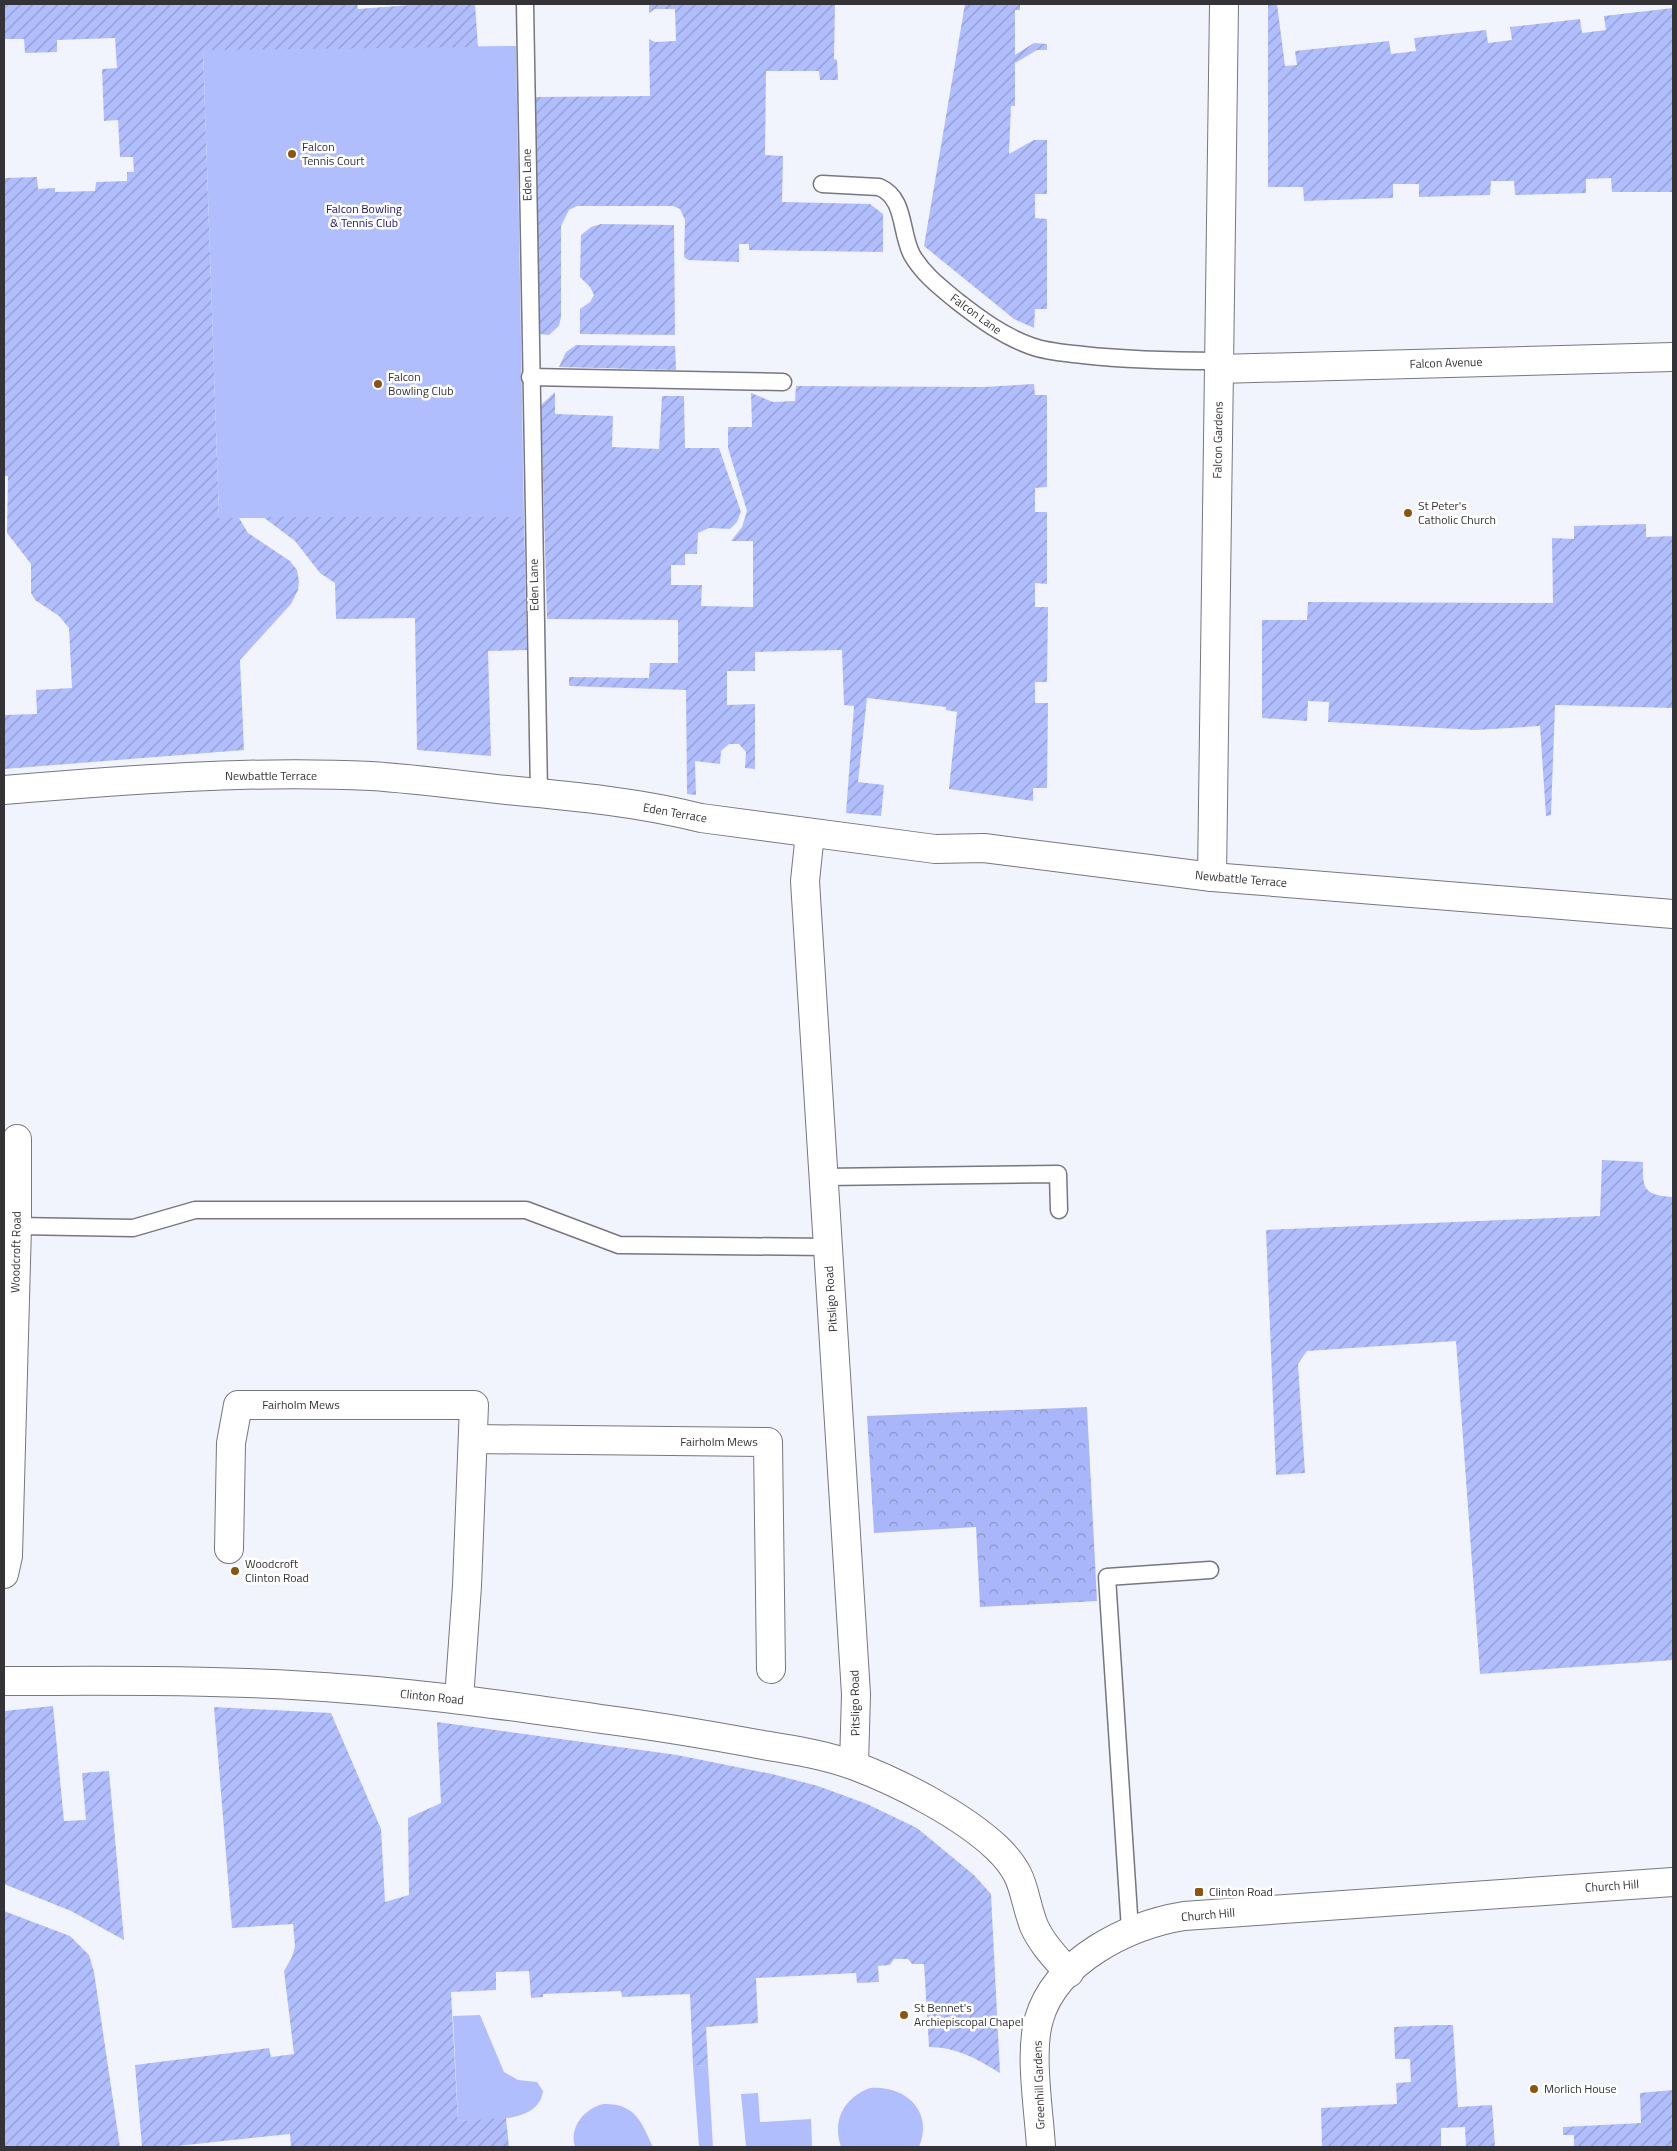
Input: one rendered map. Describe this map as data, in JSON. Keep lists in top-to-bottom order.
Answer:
{
  "streets": {
    "street": [
      "Falcon Avenue",
      "Falcon Gardens",
      "Newbattle Terrace",
      "Eden Terrace",
      "Woodcroft Road",
      "Pitsligo Road",
      "Fairholm Mews",
      "Clinton Road",
      "Church Hill",
      "Greenhill Gardens"
    ],
    "lane": ["Eden Lane", "Falcon Lane"]
  },
  "crossings": [
    ["Eden Lane", "Newbattle Terrace"],
    ["Eden Lane", "Eden Terrace"],
    ["Falcon Lane", "Falcon Avenue"],
    ["Falcon Lane", "Falcon Gardens"],
    ["Falcon Avenue", "Falcon Gardens"],
    ["Falcon Gardens", "Newbattle Terrace"],
    ["Newbattle Terrace", "Eden Terrace"],
    ["Newbattle Terrace", "Pitsligo Road"],
    ["Eden Terrace", "Pitsligo Road"],
    ["Pitsligo Road", "Clinton Road"],
    ["Fairholm Mews", "Clinton Road"],
    ["Church Hill", "Greenhill Gardens"]
  ],
  "parks": ["Falcon Bowling & Tennis Club"],
  "places": {
    "other": [
      "Falcon Tennis Court",
      "Falcon Bowling Club",
      "St Peter's Catholic Church",
      "Woodcroft Clinton Road",
      "St Bennet's Archiepiscopal Chapel",
      "Morlich House"
    ],
    "transit": ["Clinton Road"]
  }
}
